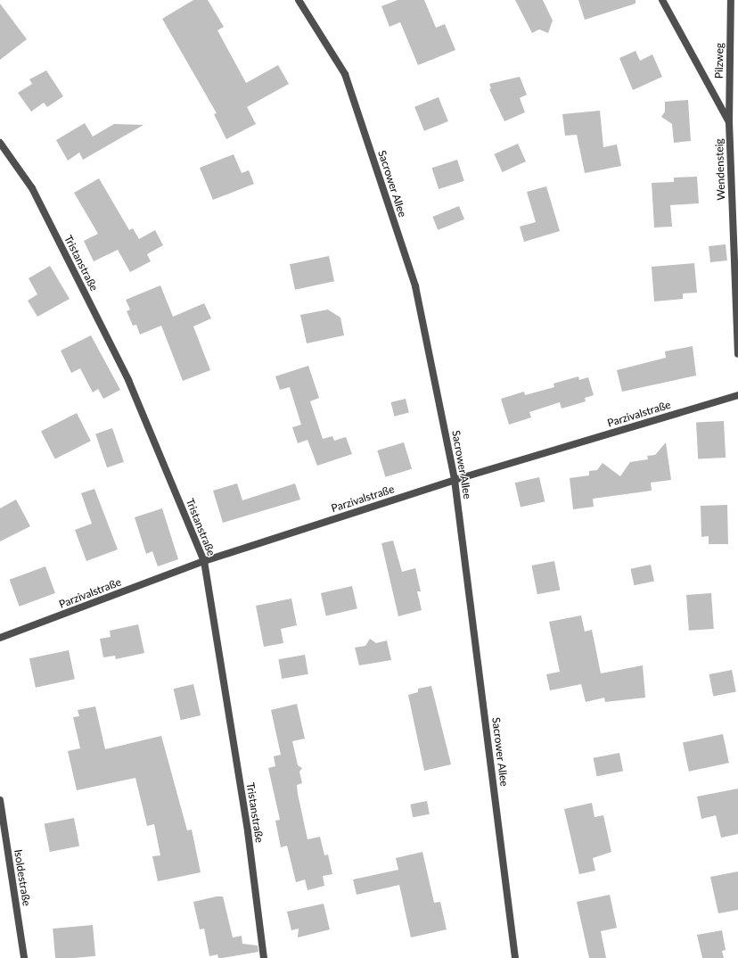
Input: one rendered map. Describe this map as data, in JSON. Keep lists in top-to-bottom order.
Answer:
{
  "streets": {
    "street": [
      "Pilzweg",
      "Wendensteig",
      "Sacrower Allee",
      "Tristanstraße",
      "Parzivalstraße",
      "Isoldestraße"
    ]
  },
  "crossings": [
    ["Pilzweg", "Wendensteig"],
    ["Sacrower Allee", "Parzivalstraße"],
    ["Tristanstraße", "Parzivalstraße"]
  ]
}
